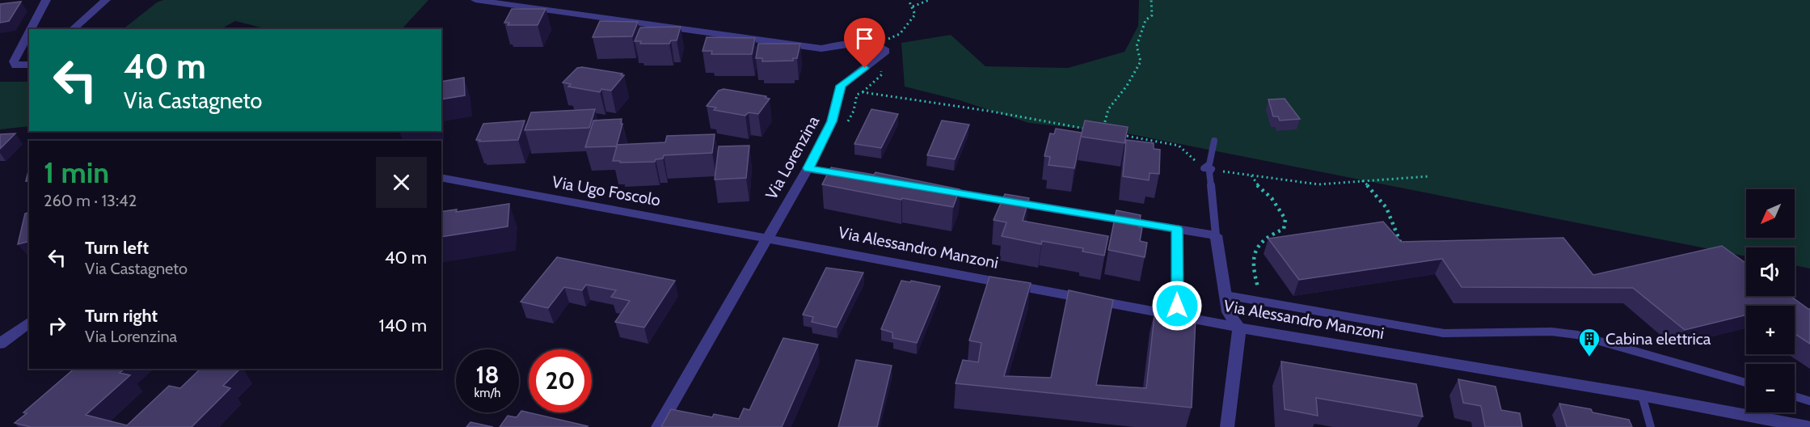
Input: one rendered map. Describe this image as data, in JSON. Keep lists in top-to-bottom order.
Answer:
{
  "streets": {
    "street": ["Via Lorenzina", "Via Ugo Foscolo", "Via Alessandro Manzoni"]
  },
  "crossings": [
    ["Via Lorenzina", "Via Ugo Foscolo"],
    ["Via Lorenzina", "Via Alessandro Manzoni"],
    ["Via Ugo Foscolo", "Via Alessandro Manzoni"]
  ],
  "places": {
    "building": ["Cabina elettrica"]
  },
  "north": "bottom left",
  "page": {
    "turn": ["40 m", "Via Castagneto"],
    "heading": ["1 min", "260 m · 13:42"],
    "map_buttons": ["+", "−"],
    "list": [
      {
        "name": "Turn left",
        "note": "Via Castagneto",
        "value": "40 m"
      },
      {
        "name": "Turn right",
        "note": "Via Lorenzina",
        "value": "140 m"
      }
    ],
    "speed": "18 km/h",
    "limit": "20"
  }
}
